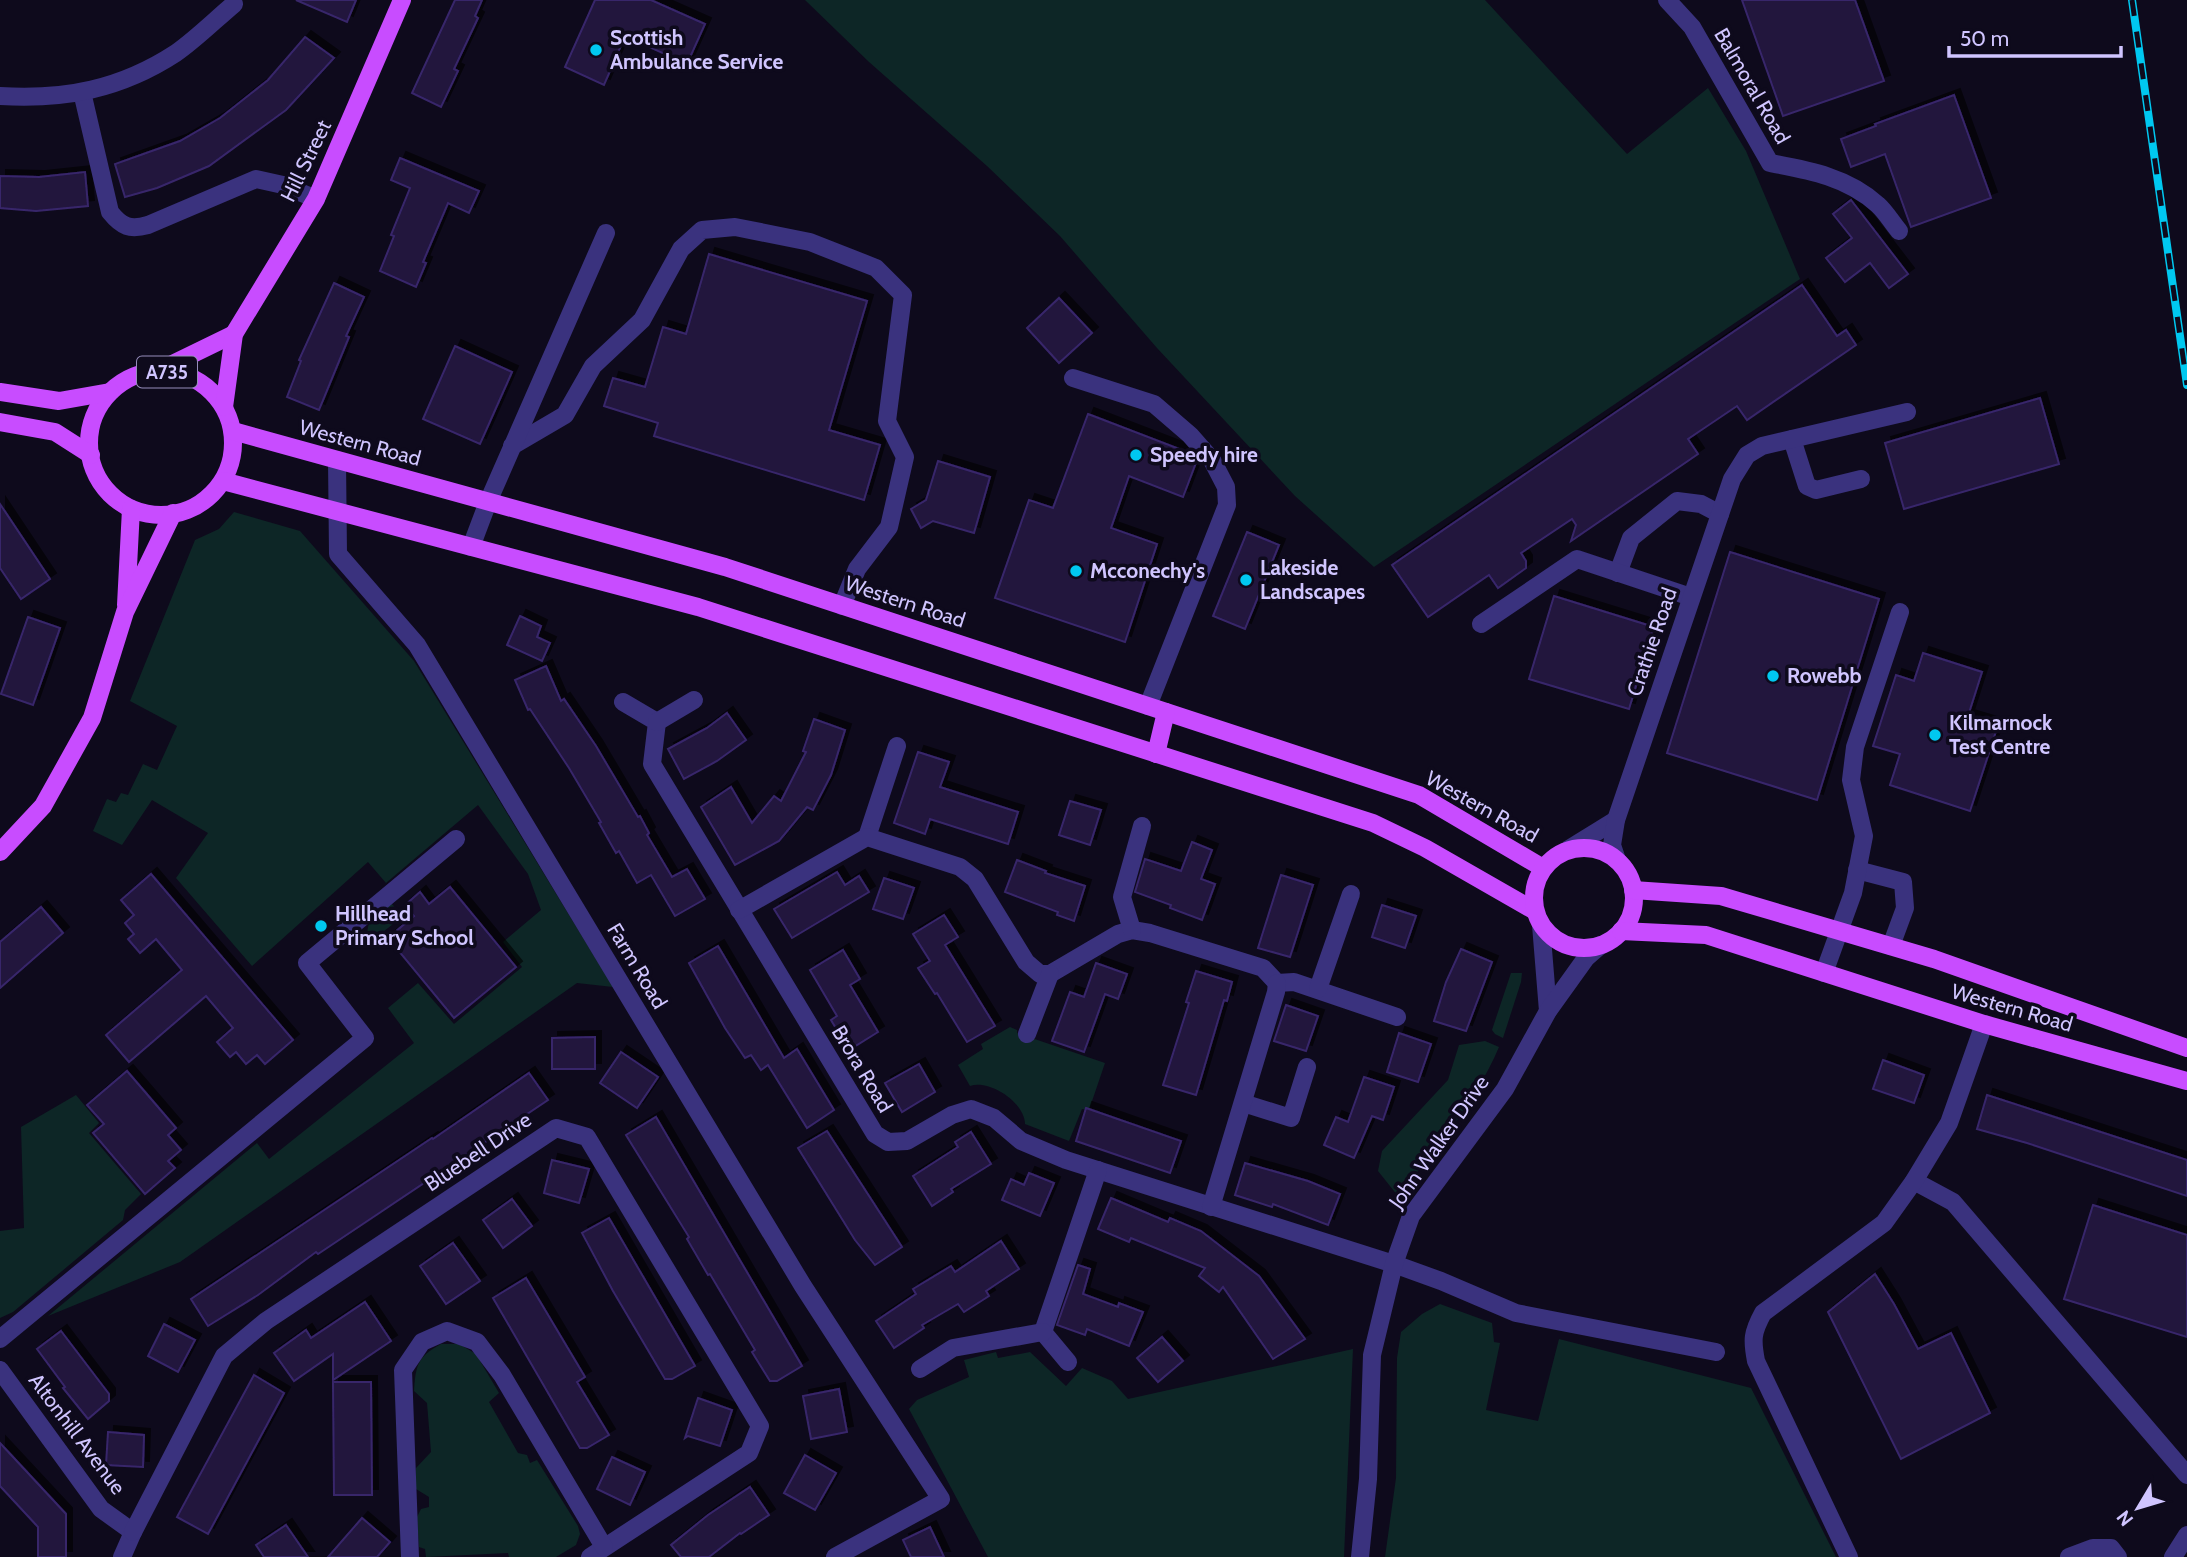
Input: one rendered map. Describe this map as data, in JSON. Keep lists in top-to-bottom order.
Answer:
{
  "streets": {
    "main road": ["Hill Street", "A735", "Western Road"],
    "street": [
      "Balmoral Road",
      "Crathie Road",
      "Farm Road",
      "Brora Road",
      "John Walker Drive",
      "Bluebell Drive",
      "Altonhill Avenue"
    ]
  },
  "crossings": [
    ["Hill Street", "A735"],
    ["Hill Street", "Western Road"],
    ["A735", "Western Road"],
    ["Western Road", "Crathie Road"],
    ["Western Road", "Farm Road"],
    ["Western Road", "John Walker Drive"],
    ["Crathie Road", "John Walker Drive"],
    ["Brora Road", "John Walker Drive"],
    ["Bluebell Drive", "Altonhill Avenue"]
  ],
  "places": [
    "Scottish Ambulance Service",
    "Speedy hire",
    "Mcconechy's",
    "Lakeside Landscapes",
    "Rowebb",
    "Kilmarnock Test Centre",
    "Hillhead Primary School"
  ],
  "scale_bar": "50 m",
  "north": "bottom left"
}
